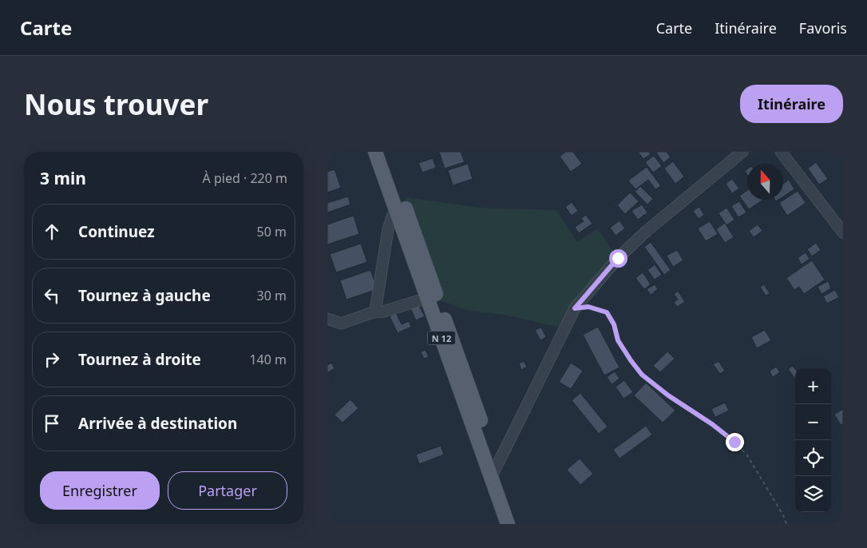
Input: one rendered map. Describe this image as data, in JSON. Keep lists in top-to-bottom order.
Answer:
{
  "streets": {
    "main road": ["N 12"]
  },
  "north": "top",
  "page": {
    "header": "Carte",
    "nav": ["Carte", "Itinéraire", "Favoris"],
    "buttons": [
      "Itinéraire",
      ["Enregistrer", "Partager"]
    ],
    "title": "Nous trouver",
    "heading": ["3 min", "À pied · 220 m"],
    "list": [
      ["Continuez", "50 m"],
      ["Tournez à gauche", "30 m"],
      ["Tournez à droite", "140 m"],
      "Arrivée à destination"
    ],
    "map_buttons": ["+", "−"]
  }
}
